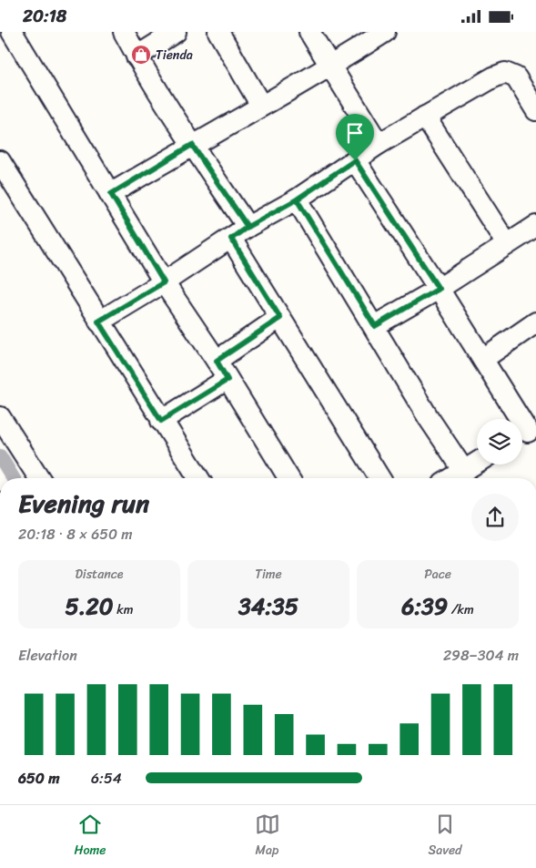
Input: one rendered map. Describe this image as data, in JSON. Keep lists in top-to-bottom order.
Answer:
{
  "places": {
    "shop": ["Tienda"]
  },
  "page": {
    "status": "20:18",
    "heading": ["Evening run", "20:18 · 8 × 650 m"],
    "stats": [
      ["Distance", "5.20 km"],
      ["Time", "34:35"],
      ["Pace", "6:39 /km"]
    ],
    "chart": ["Elevation", "298–304 m"],
    "list": [
      {
        "name": "650 m",
        "note": "6:54"
      }
    ],
    "tabs": ["Home", "Map", "Saved"]
  }
}
